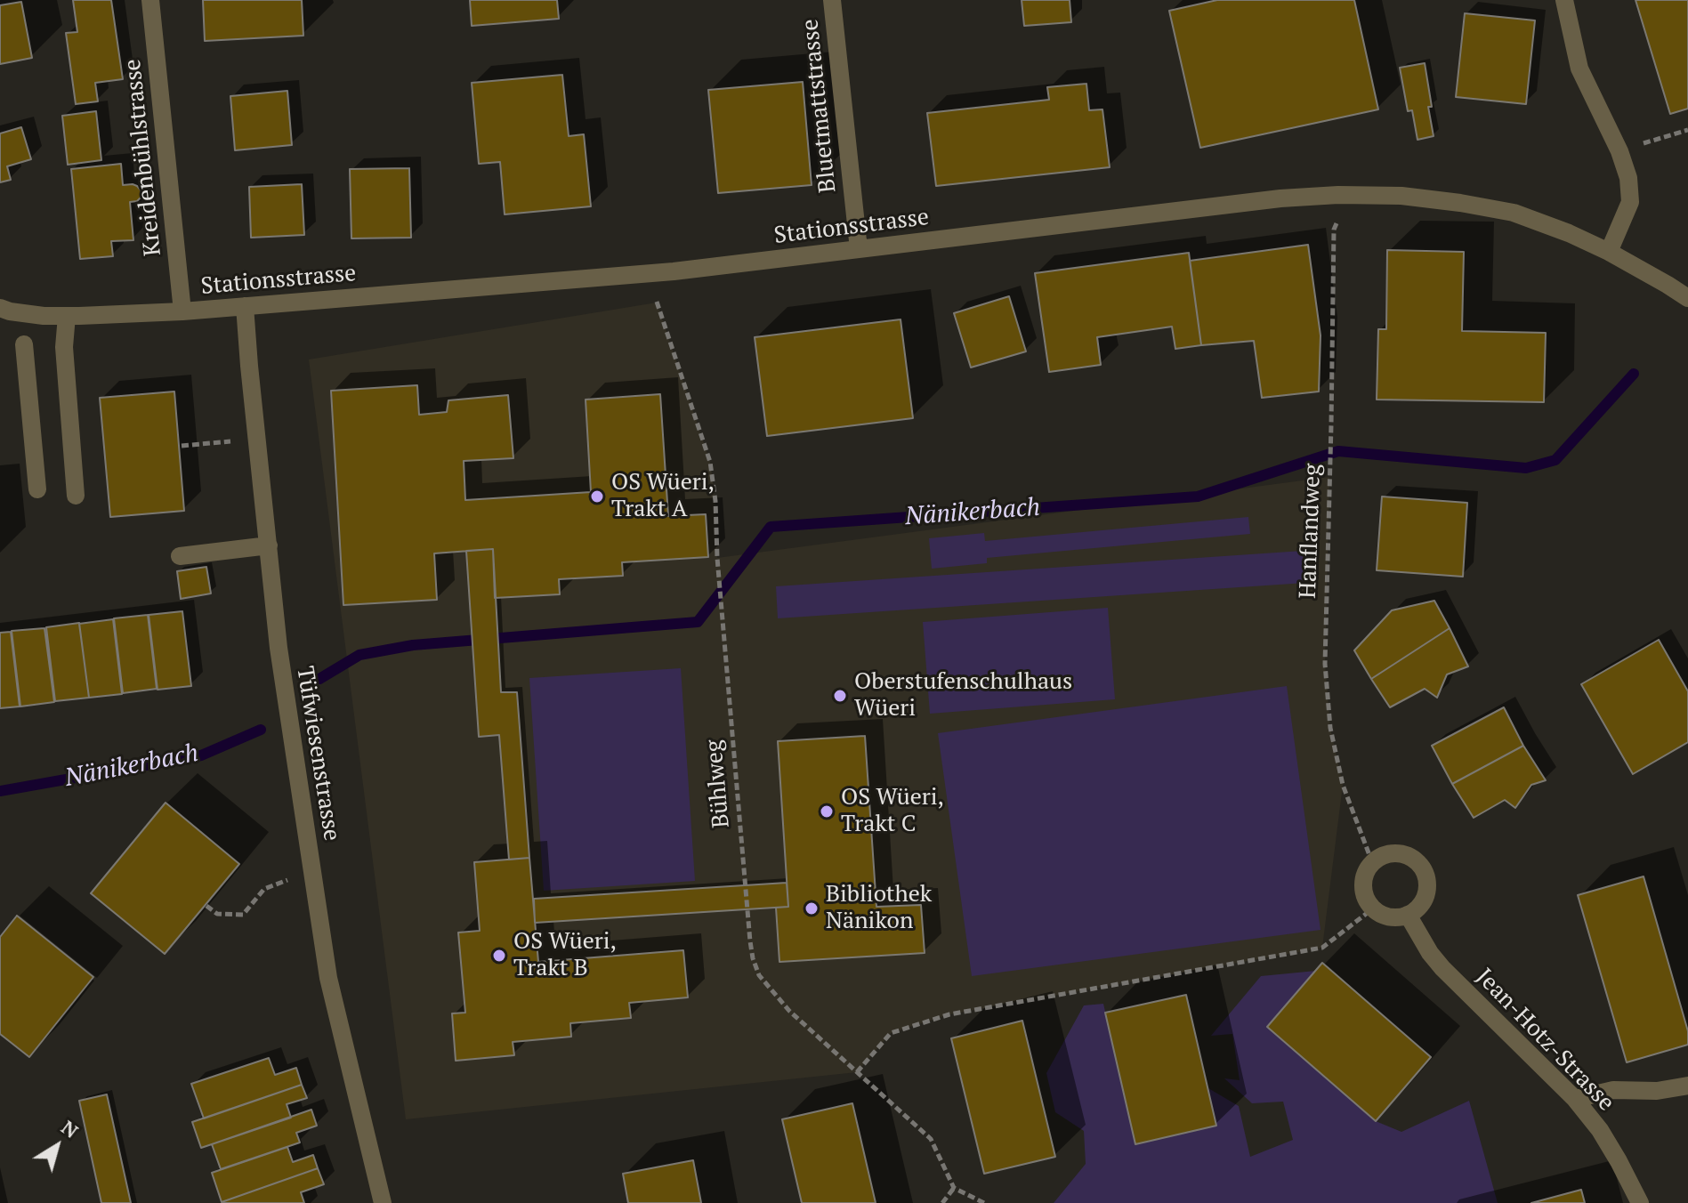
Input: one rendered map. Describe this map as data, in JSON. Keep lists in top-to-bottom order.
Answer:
{
  "streets": {
    "street": [
      "Bluetmattstrasse",
      "Kreidenbühlstrasse",
      "Stationsstrasse",
      "Tüfwiesenstrasse",
      "Jean-Hotz-Strasse"
    ],
    "path": ["Hanflandweg", "Bühlweg"]
  },
  "crossings": [
    ["Bluetmattstrasse", "Stationsstrasse"],
    ["Kreidenbühlstrasse", "Stationsstrasse"],
    ["Stationsstrasse", "Hanflandweg"],
    ["Stationsstrasse", "Tüfwiesenstrasse"],
    ["Stationsstrasse", "Bühlweg"],
    ["Hanflandweg", "Jean-Hotz-Strasse"]
  ],
  "water": ["Nänikerbach"],
  "places": [
    "OS Wüeri, Trakt A",
    "Oberstufenschulhaus Wüeri",
    "OS Wüeri, Trakt C",
    "Bibliothek Nänikon",
    "OS Wüeri, Trakt B"
  ],
  "north": "top right"
}
